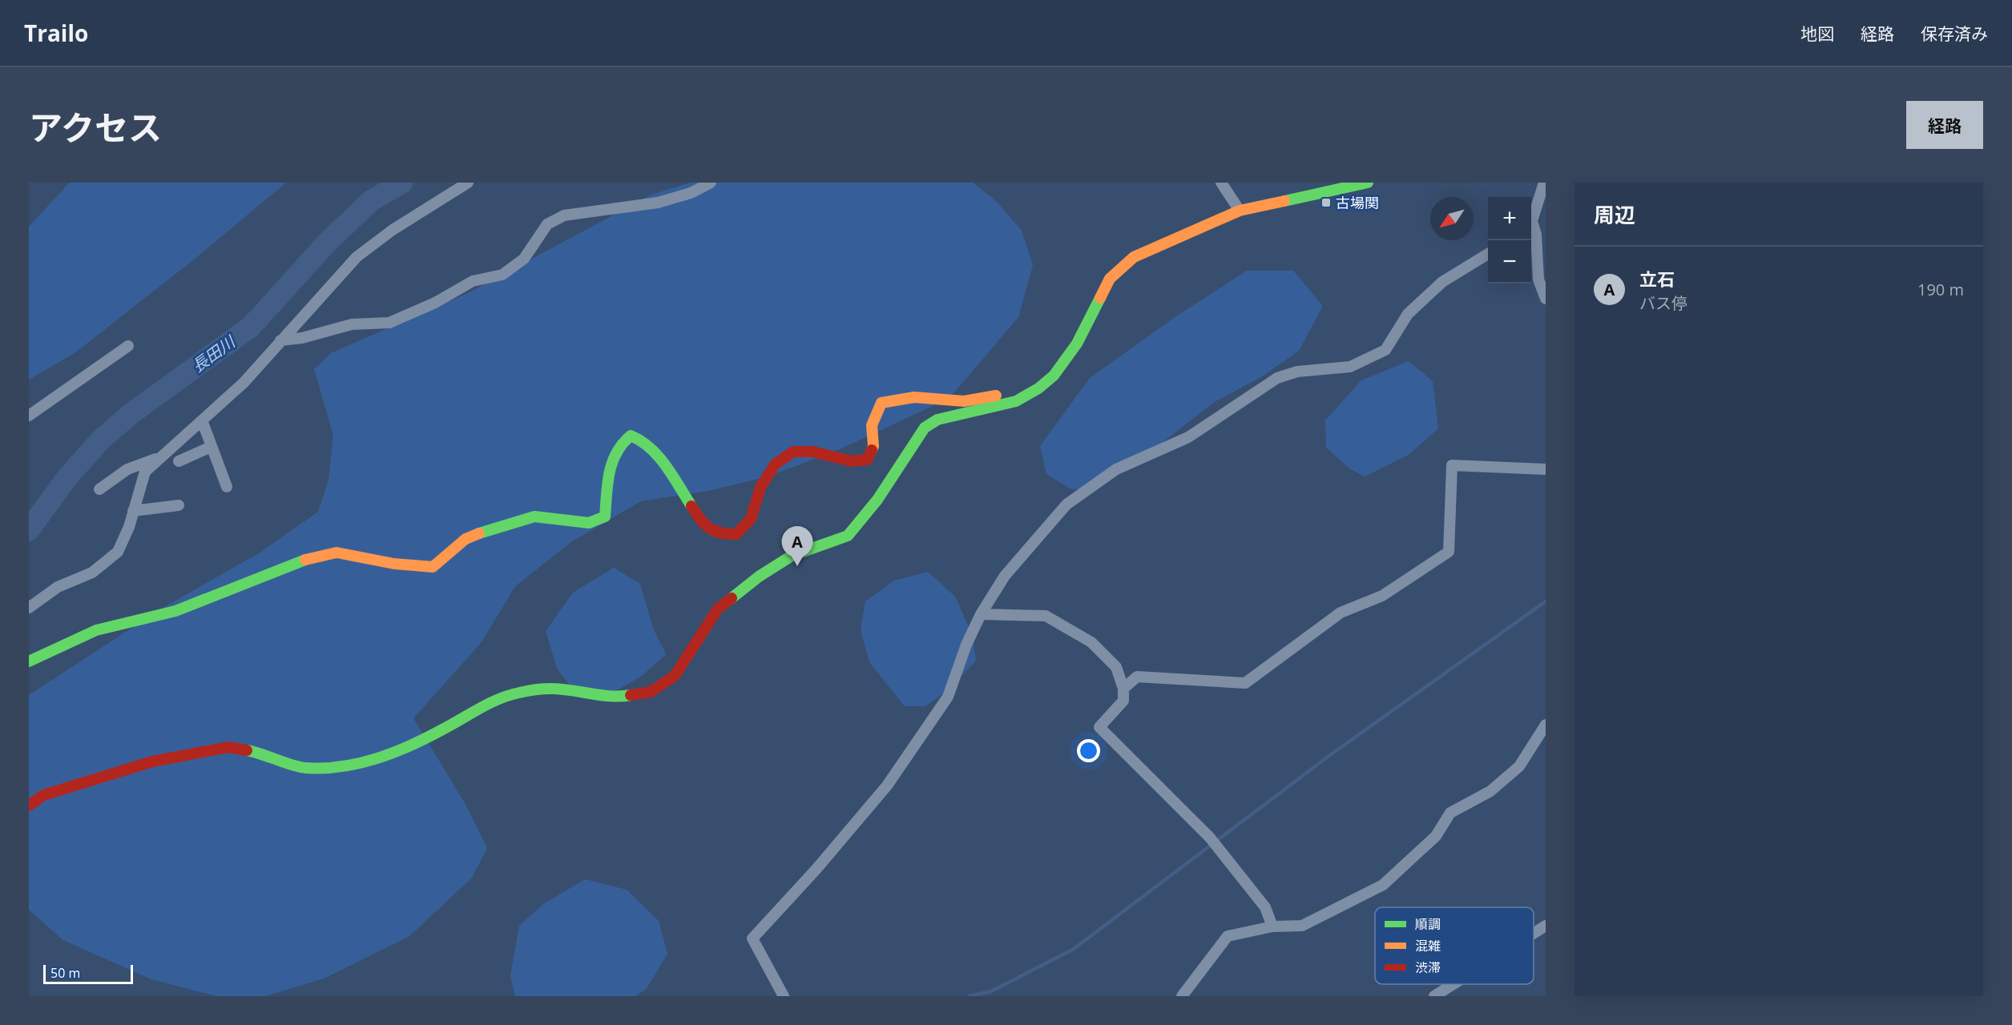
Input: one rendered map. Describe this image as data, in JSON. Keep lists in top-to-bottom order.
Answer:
{
  "water": ["長田川"],
  "places": {
    "transit": ["古場関"]
  },
  "legend": ["順調", "混雑", "渋滞"],
  "scale_bar": "50 m",
  "north": "bottom left",
  "page": {
    "header": "Trailo",
    "nav": ["地図", "経路", "保存済み"],
    "title": "アクセス",
    "buttons": "経路",
    "heading": "周辺",
    "map_buttons": ["+", "−"],
    "list": [
      {
        "mark": "A",
        "name": "立石",
        "note": "バス停",
        "value": "190 m"
      }
    ],
    "pins": "A",
    "scale": "50 m"
  }
}
